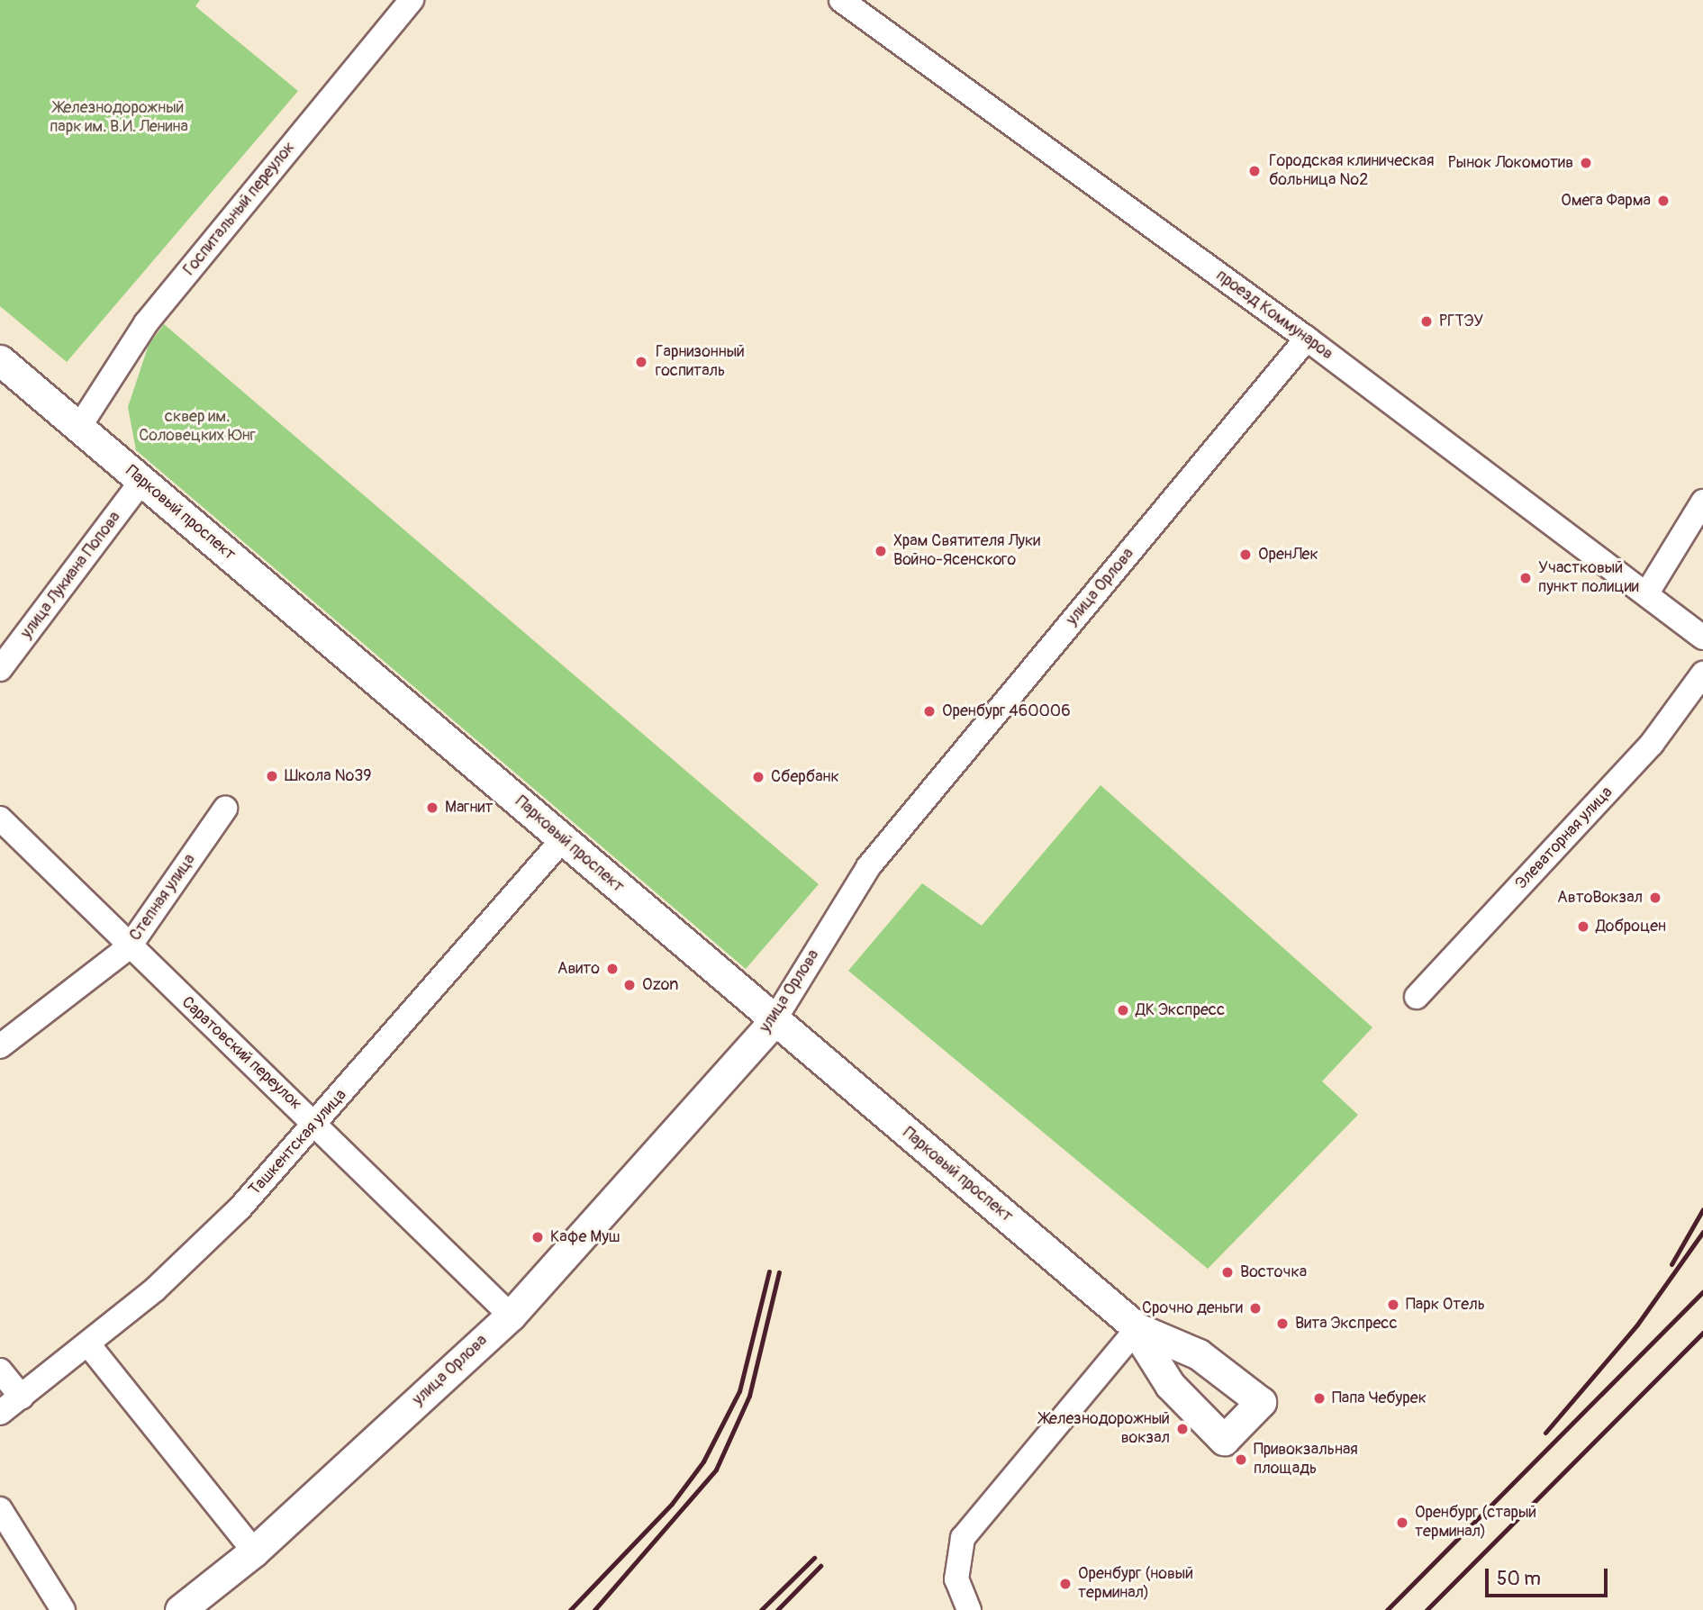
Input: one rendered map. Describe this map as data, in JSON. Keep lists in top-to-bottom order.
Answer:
{
  "streets": {
    "main road": ["Парковый проспект", "улица Орлова"],
    "street": [
      "Госпитальный переулок",
      "проезд Коммунаров",
      "улица Лукиана Попова",
      "Элеваторная улица",
      "Степная улица",
      "Саратовский переулок",
      "Ташкентская улица"
    ]
  },
  "crossings": [
    ["Госпитальный переулок", "Парковый проспект"],
    ["проезд Коммунаров", "улица Орлова"],
    ["Парковый проспект", "улица Лукиана Попова"],
    ["Парковый проспект", "улица Орлова"],
    ["Парковый проспект", "Ташкентская улица"],
    ["улица Орлова", "Саратовский переулок"],
    ["Степная улица", "Саратовский переулок"],
    ["Саратовский переулок", "Ташкентская улица"]
  ],
  "parks": ["Железнодорожный парк им. В.И. Ленина", "сквер им. Соловецких Юнг"],
  "places": [
    "Рынок Локомотив",
    "Городская клиническая больница №2",
    "Омега Фарма",
    "РГТЭУ",
    "Гарнизонный госпиталь",
    "Храм Святителя Луки Войно-Ясенского",
    "ОренЛек",
    "Участковый пункт полиции",
    "Оренбург 460006",
    "Школа №39",
    "Сбербанк",
    "Магнит",
    "АвтоВокзал",
    "Доброцен",
    "Авито",
    "Ozon",
    "ДК Экспресс",
    "Кафе Муш",
    "Восточка",
    "Парк Отель",
    "Срочно деньги",
    "Вита Экспресс",
    "Папа Чебурек",
    "Железнодорожный вокзал",
    "Привокзальная площадь",
    "Оренбург (старый терминал)",
    "Оренбург (новый терминал)"
  ],
  "scale_bar": "50 m"
}
